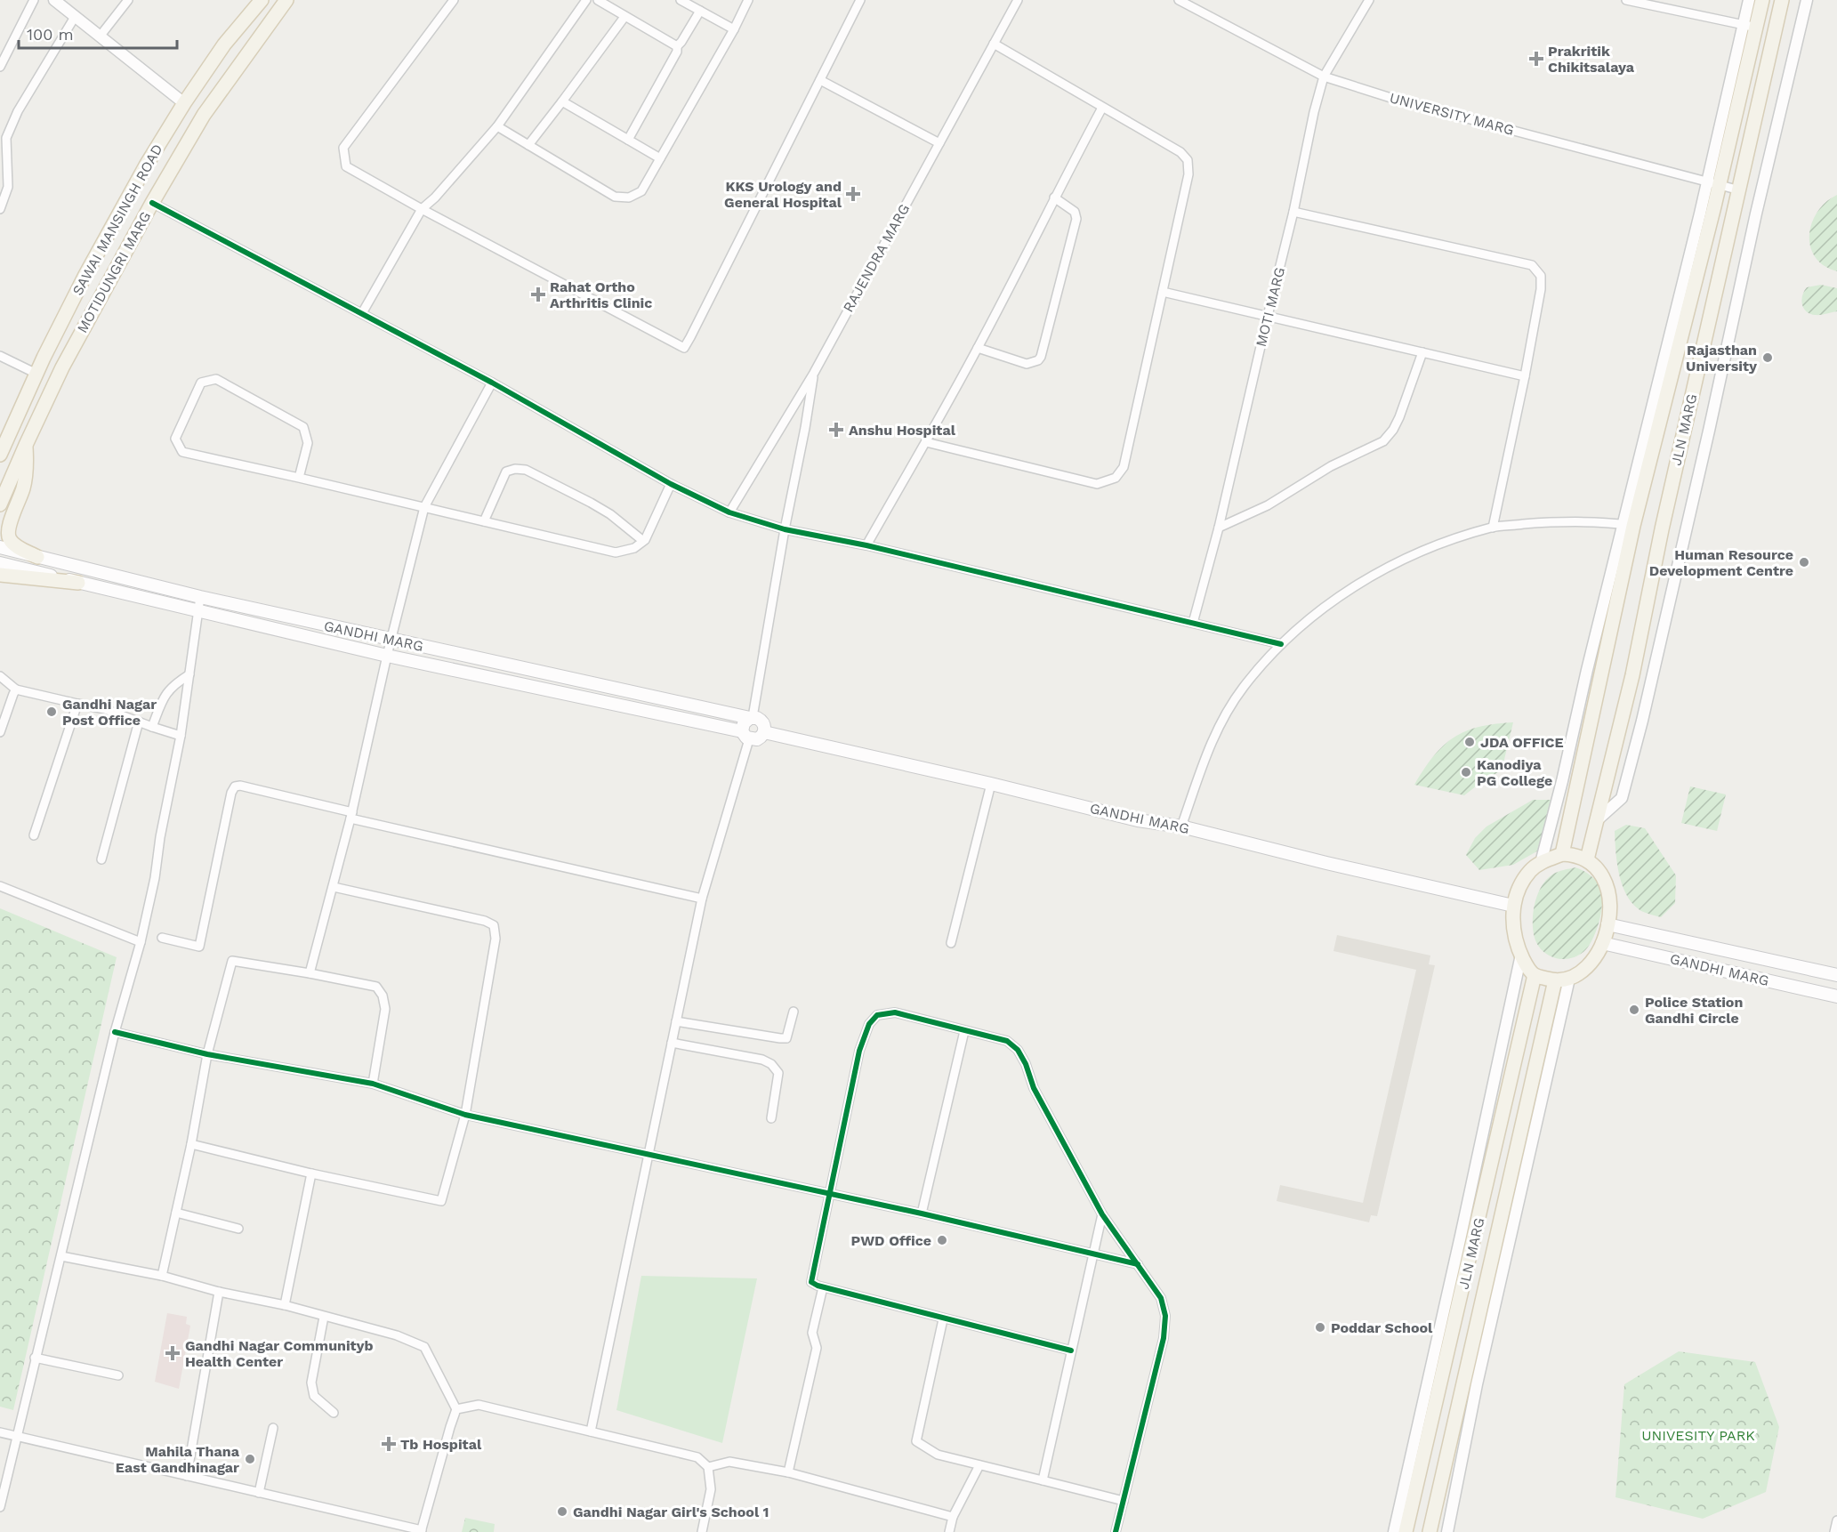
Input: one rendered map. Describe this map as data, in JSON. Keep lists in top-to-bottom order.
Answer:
{
  "streets": {
    "main road": [
      "SAWAI MANSINGH ROAD",
      "MOTIDUNGRI MARG",
      "JLN MARG",
      "GANDHI MARG"
    ],
    "street": ["UNIVERSITY MARG", "RAJENDRA MARG", "MOTI MARG"]
  },
  "crossings": [
    ["UNIVERSITY MARG", "MOTI MARG"],
    ["UNIVERSITY MARG", "JLN MARG"],
    ["JLN MARG", "GANDHI MARG"]
  ],
  "parks": ["UNIVESITY PARK"],
  "places": {
    "health": [
      "Prakritik Chikitsalaya",
      "KKS Urology and General Hospital",
      "Rahat Ortho Arthritis Clinic",
      "Anshu Hospital",
      "Gandhi Nagar Communityb Health Center",
      "Tb Hospital"
    ],
    "other": [
      "Rajasthan University",
      "Human Resource Development Centre",
      "Gandhi Nagar Post Office",
      "JDA OFFICE",
      "Kanodiya PG College",
      "Police Station Gandhi Circle",
      "PWD Office",
      "Poddar School",
      "Mahila Thana East Gandhinagar",
      "Gandhi Nagar Girl's School 1"
    ]
  },
  "scale_bar": "100 m"
}
